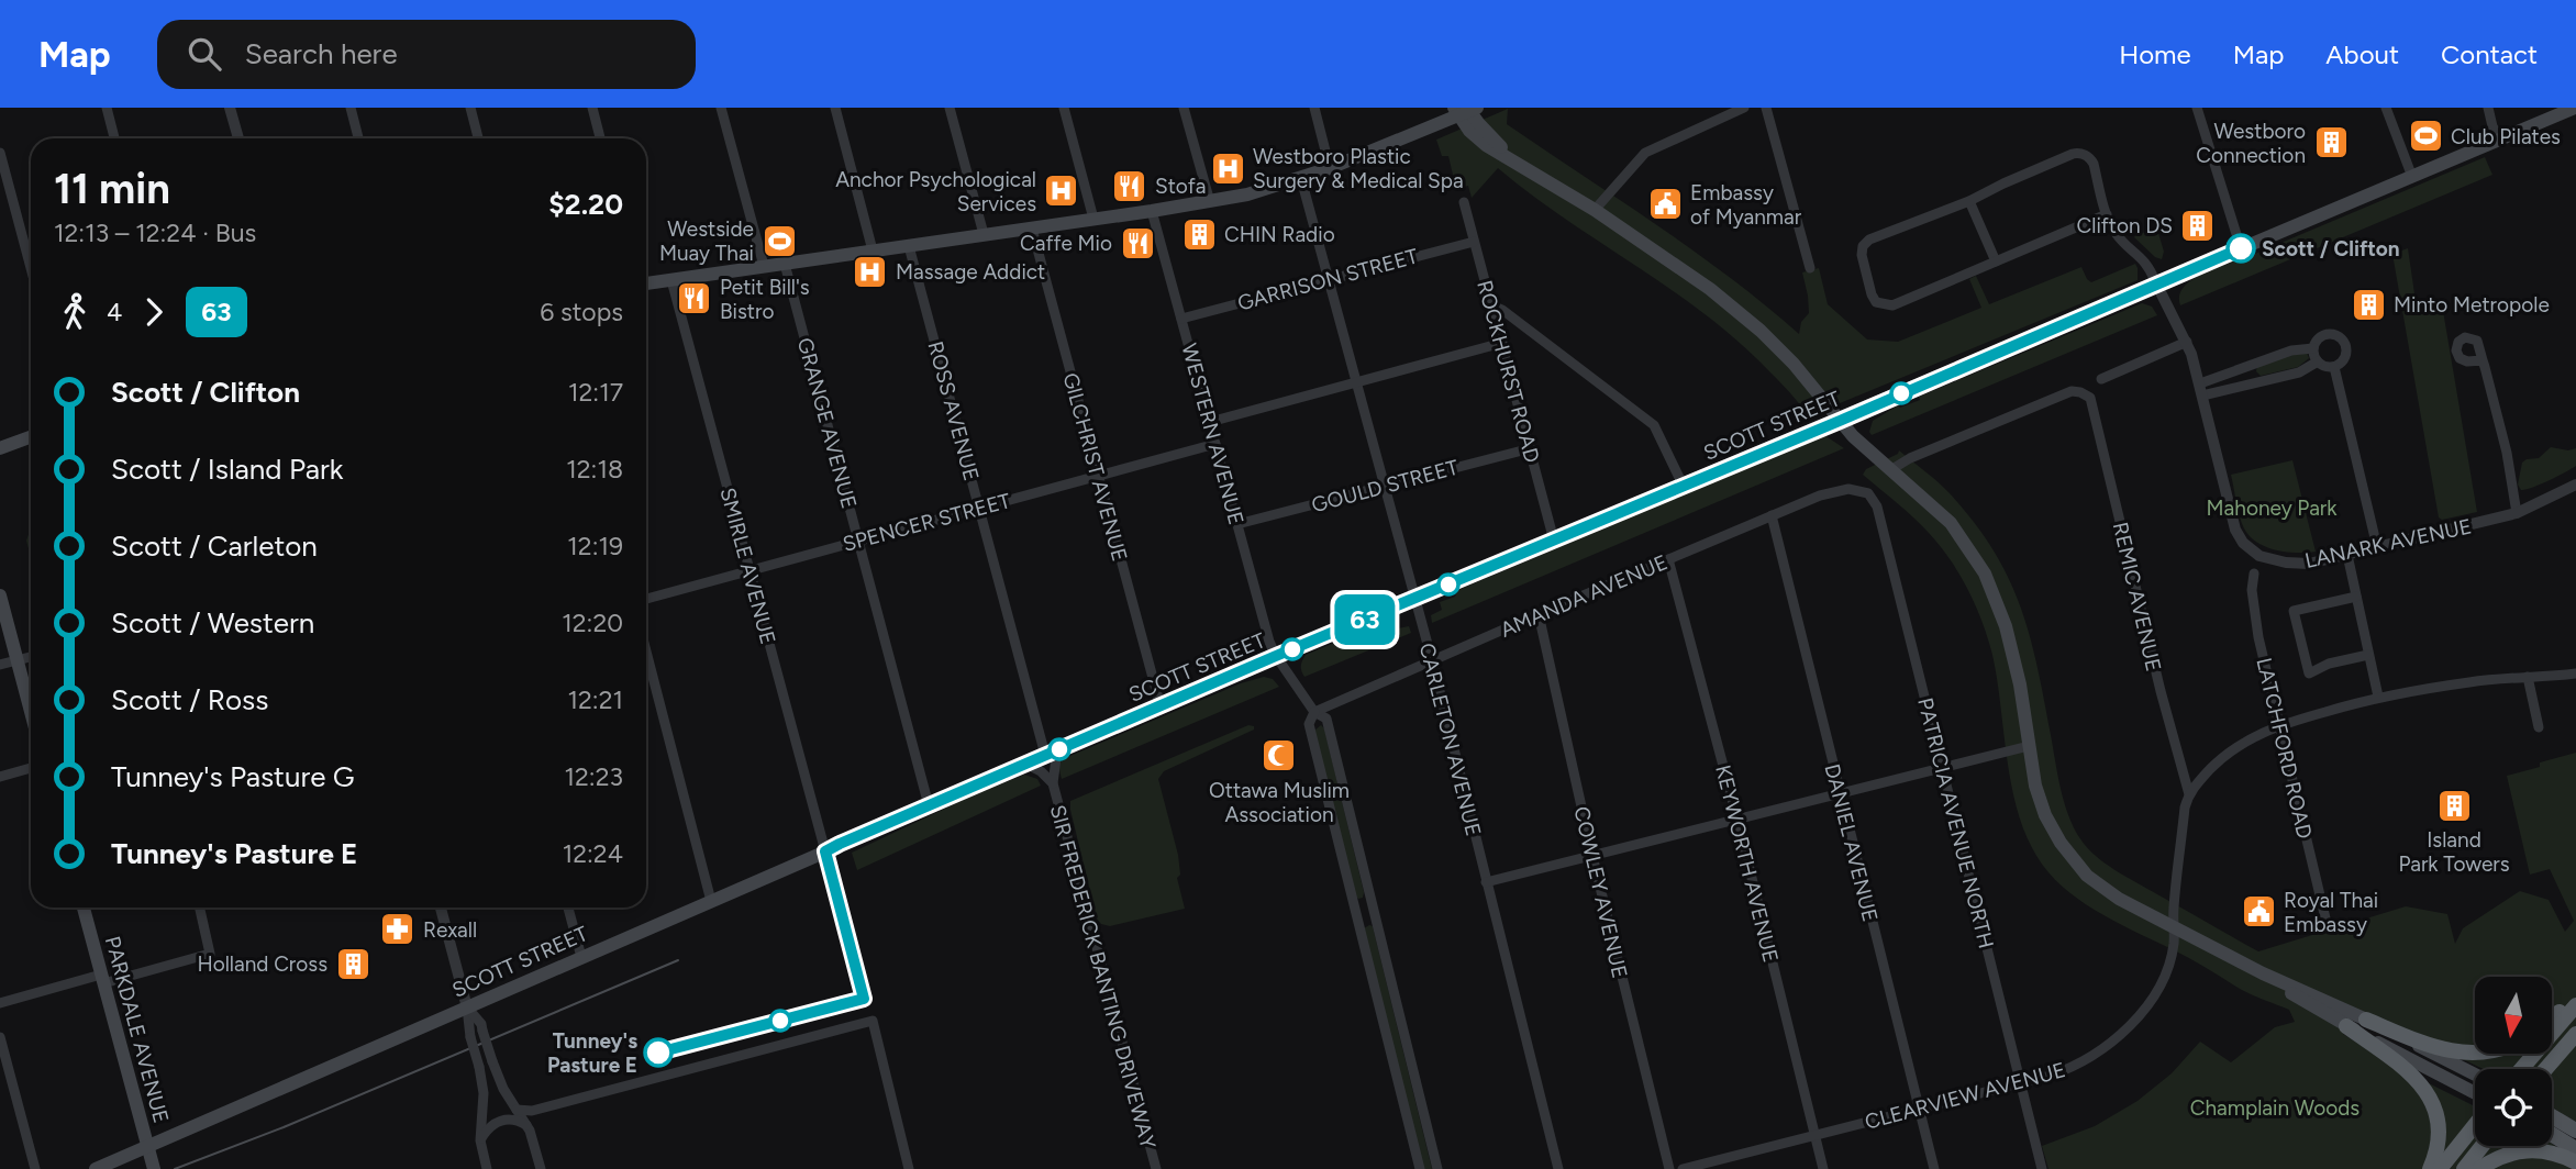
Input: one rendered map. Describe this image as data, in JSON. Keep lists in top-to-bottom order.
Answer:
{
  "streets": {
    "main road": ["SCOTT STREET", "PARKDALE AVENUE"],
    "street": [
      "GARRISON STREET",
      "ROCKHURST ROAD",
      "ROSS AVENUE",
      "GRANGE AVENUE",
      "WESTERN AVENUE",
      "GILCHRIST AVENUE",
      "GOULD STREET",
      "SPENCER STREET",
      "LANARK AVENUE",
      "SMIRLE AVENUE",
      "AMANDA AVENUE",
      "REMIC AVENUE",
      "CARLETON AVENUE",
      "LATCHFORD ROAD",
      "PATRICIA AVENUE NORTH",
      "DANIEL AVENUE",
      "KEYWORTH AVENUE",
      "COWLEY AVENUE",
      "SIR FREDERICK BANTING DRIVEWAY",
      "CLEARVIEW AVENUE"
    ]
  },
  "crossings": [
    ["GARRISON STREET", "ROCKHURST ROAD"],
    ["GARRISON STREET", "WESTERN AVENUE"],
    ["GARRISON STREET", "CARLETON AVENUE"],
    ["ROCKHURST ROAD", "SCOTT STREET"],
    ["ROCKHURST ROAD", "GOULD STREET"],
    ["ROSS AVENUE", "SCOTT STREET"],
    ["ROSS AVENUE", "SPENCER STREET"],
    ["ROSS AVENUE", "SIR FREDERICK BANTING DRIVEWAY"],
    ["GRANGE AVENUE", "SCOTT STREET"],
    ["GRANGE AVENUE", "SPENCER STREET"],
    ["SCOTT STREET", "WESTERN AVENUE"],
    ["SCOTT STREET", "GILCHRIST AVENUE"],
    ["SCOTT STREET", "LANARK AVENUE"],
    ["SCOTT STREET", "SMIRLE AVENUE"],
    ["SCOTT STREET", "CARLETON AVENUE"],
    ["SCOTT STREET", "SIR FREDERICK BANTING DRIVEWAY"],
    ["SCOTT STREET", "PARKDALE AVENUE"],
    ["WESTERN AVENUE", "GOULD STREET"],
    ["WESTERN AVENUE", "SPENCER STREET"],
    ["WESTERN AVENUE", "AMANDA AVENUE"],
    ["GILCHRIST AVENUE", "SPENCER STREET"],
    ["GOULD STREET", "CARLETON AVENUE"],
    ["SPENCER STREET", "SMIRLE AVENUE"],
    ["AMANDA AVENUE", "CARLETON AVENUE"],
    ["AMANDA AVENUE", "PATRICIA AVENUE NORTH"],
    ["AMANDA AVENUE", "DANIEL AVENUE"],
    ["AMANDA AVENUE", "KEYWORTH AVENUE"],
    ["AMANDA AVENUE", "COWLEY AVENUE"],
    ["REMIC AVENUE", "CLEARVIEW AVENUE"],
    ["PATRICIA AVENUE NORTH", "CLEARVIEW AVENUE"],
    ["DANIEL AVENUE", "CLEARVIEW AVENUE"],
    ["KEYWORTH AVENUE", "CLEARVIEW AVENUE"]
  ],
  "parks": ["Mahoney Park", "Champlain Woods"],
  "places": {
    "sports": ["Club Pilates", "Westside Muay Thai"],
    "building": [
      "Westboro Connection",
      "Clifton DS",
      "CHIN Radio",
      "Minto Metropole",
      "Island Park Towers",
      "Holland Cross"
    ],
    "hospital": ["Westboro Plastic Surgery & Medical Spa", "Anchor Psychological Services", "Massage Addict"],
    "restaurant": ["Stofa", "Caffe Mio", "Petit Bill's Bistro"],
    "public building": ["Embassy of Myanmar", "Royal Thai Embassy"],
    "other": ["Scott / Clifton", "Tunney's Pasture E"],
    "mosque": ["Ottawa Muslim Association"],
    "pharmacy": ["Rexall"]
  },
  "lines": ["bus line 63"],
  "north": "bottom",
  "page": {
    "header": "Map",
    "search": "Search here",
    "nav": [
      "Home",
      "Map",
      "About",
      "Contact"
    ],
    "on_map": "63",
    "heading": ["11 min", "12:13 – 12:24 · Bus", "$2.20"],
    "legs": ["4", "63", "6 stops"],
    "list": [
      {
        "name": "Scott / Clifton",
        "value": "12:17"
      },
      {
        "name": "Scott / Island Park",
        "value": "12:18"
      },
      {
        "name": "Scott / Carleton",
        "value": "12:19"
      },
      {
        "name": "Scott / Western",
        "value": "12:20"
      },
      {
        "name": "Scott / Ross",
        "value": "12:21"
      },
      {
        "name": "Tunney's Pasture G",
        "value": "12:23"
      },
      {
        "name": "Tunney's Pasture E",
        "value": "12:24"
      }
    ]
  }
}
